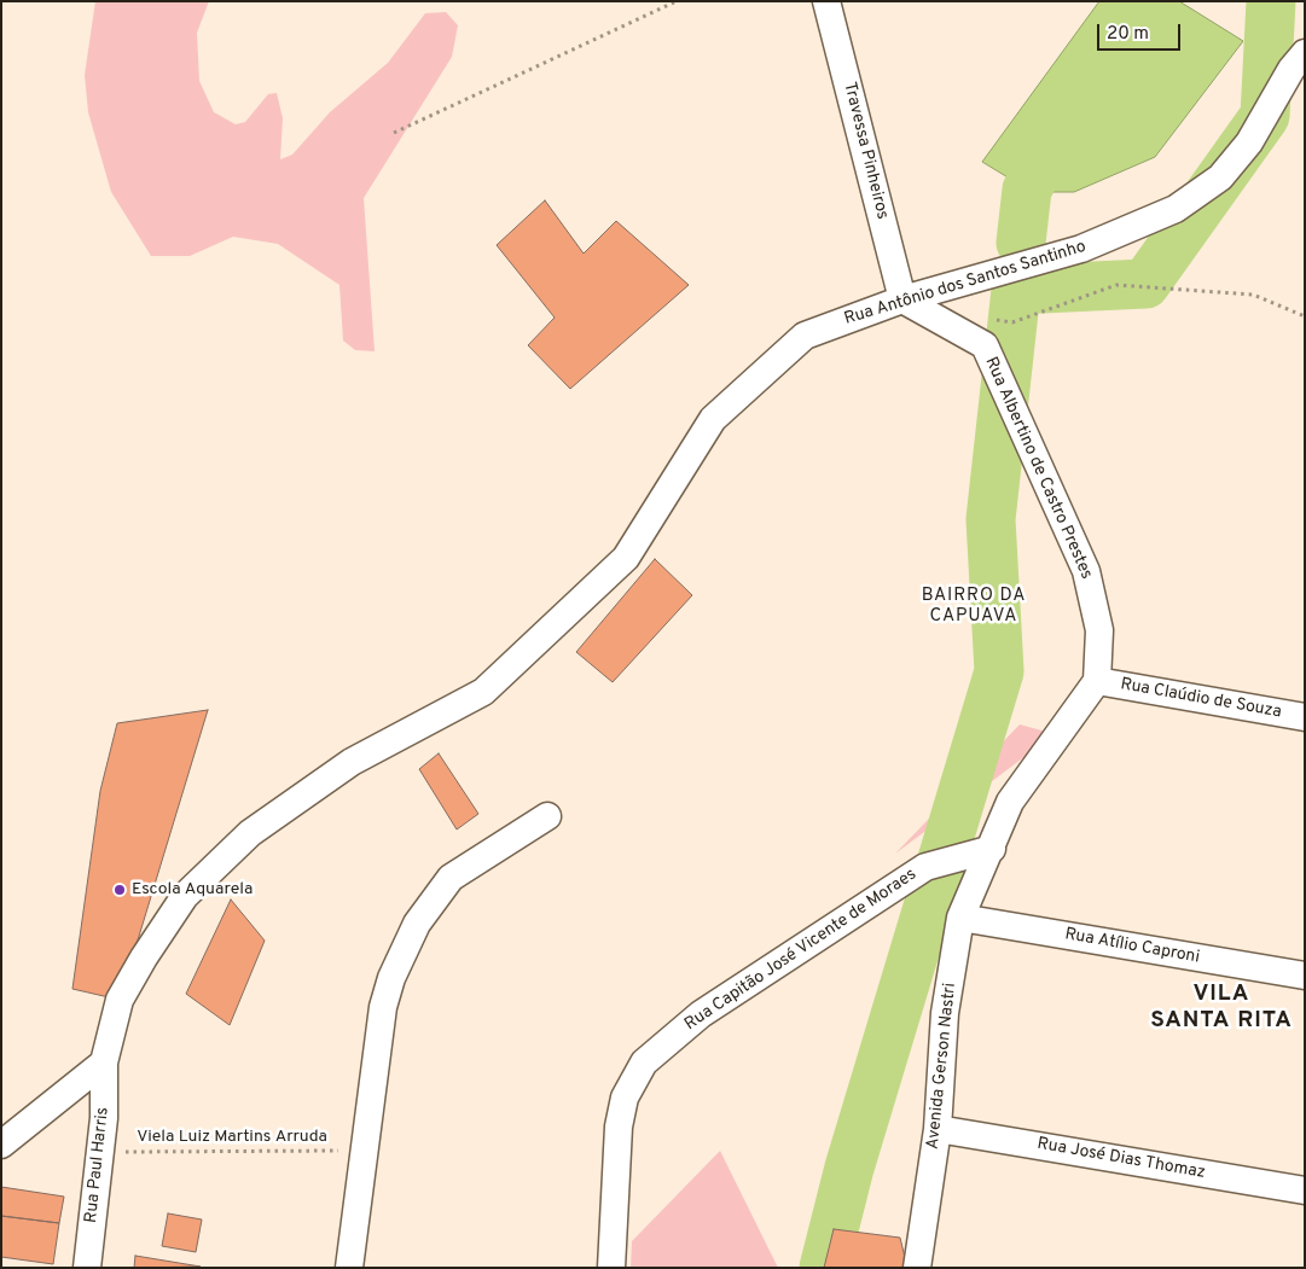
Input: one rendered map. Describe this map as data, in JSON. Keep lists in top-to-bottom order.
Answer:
{
  "streets": {
    "street": [
      "Travessa Pinheiros",
      "Rua Antônio dos Santos Santinho",
      "Rua Albertino de Castro Prestes",
      "Rua Claúdio de Souza",
      "Rua Atílio Caproni",
      "Rua Capitão José Vicente de Moraes",
      "Avenida Gerson Nastri",
      "Rua José Dias Thomaz",
      "Rua Paul Harris"
    ],
    "path": ["Viela Luiz Martins Arruda"]
  },
  "crossings": [
    ["Travessa Pinheiros", "Rua Antônio dos Santos Santinho"],
    ["Travessa Pinheiros", "Rua Albertino de Castro Prestes"],
    ["Rua Antônio dos Santos Santinho", "Rua Albertino de Castro Prestes"],
    ["Rua Antônio dos Santos Santinho", "Rua Paul Harris"],
    ["Rua Albertino de Castro Prestes", "Rua Claúdio de Souza"],
    ["Rua Albertino de Castro Prestes", "Avenida Gerson Nastri"],
    ["Rua Claúdio de Souza", "Avenida Gerson Nastri"],
    ["Rua Atílio Caproni", "Avenida Gerson Nastri"],
    ["Rua Capitão José Vicente de Moraes", "Avenida Gerson Nastri"],
    ["Avenida Gerson Nastri", "Rua José Dias Thomaz"],
    ["Viela Luiz Martins Arruda", "Rua Paul Harris"]
  ],
  "districts": ["BAIRRO DA CAPUAVA", "VILA SANTA RITA"],
  "places": ["Escola Aquarela"],
  "scale_bar": "20 m"
}
